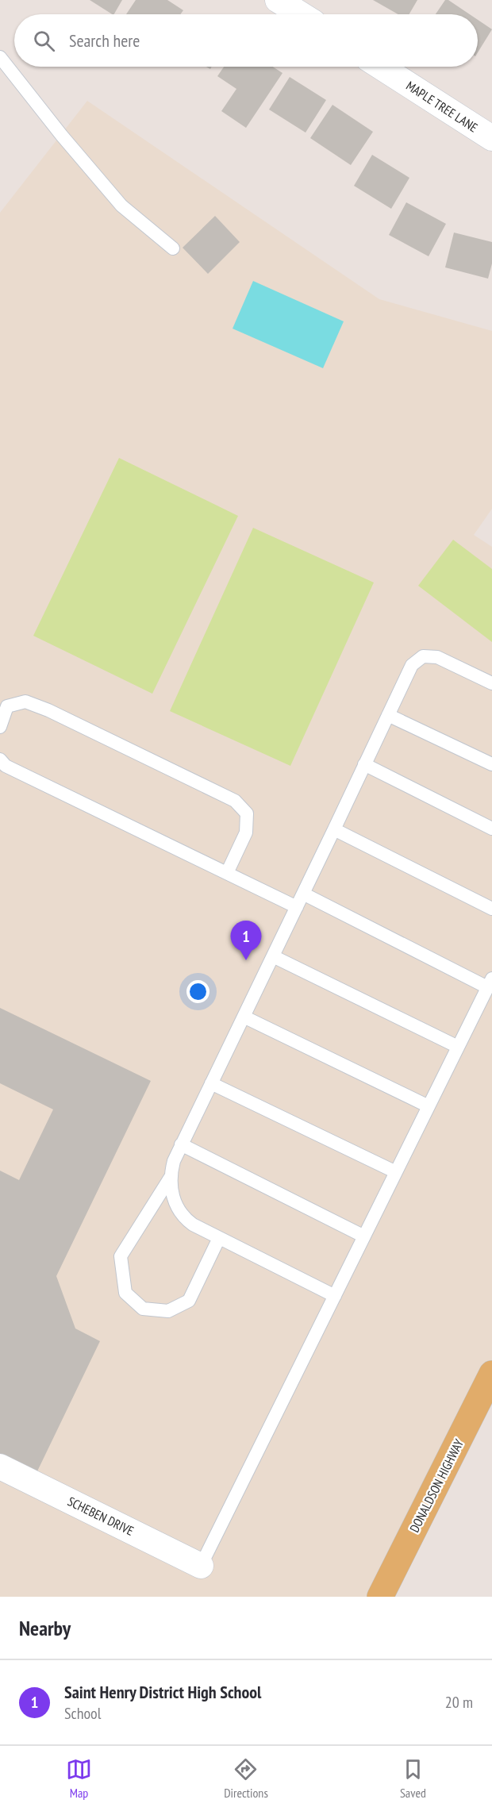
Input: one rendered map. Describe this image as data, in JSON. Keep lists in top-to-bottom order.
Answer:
{
  "streets": {
    "main road": ["DONALDSON HIGHWAY"],
    "street": ["MAPLE TREE LANE", "SCHEBEN DRIVE"]
  },
  "page": {
    "search": "Search here",
    "pins": "1",
    "heading": "Nearby",
    "list": [
      {
        "mark": "1",
        "name": "Saint Henry District High School",
        "note": "School",
        "value": "20 m"
      }
    ],
    "nav": ["Map", "Directions", "Saved"]
  }
}
